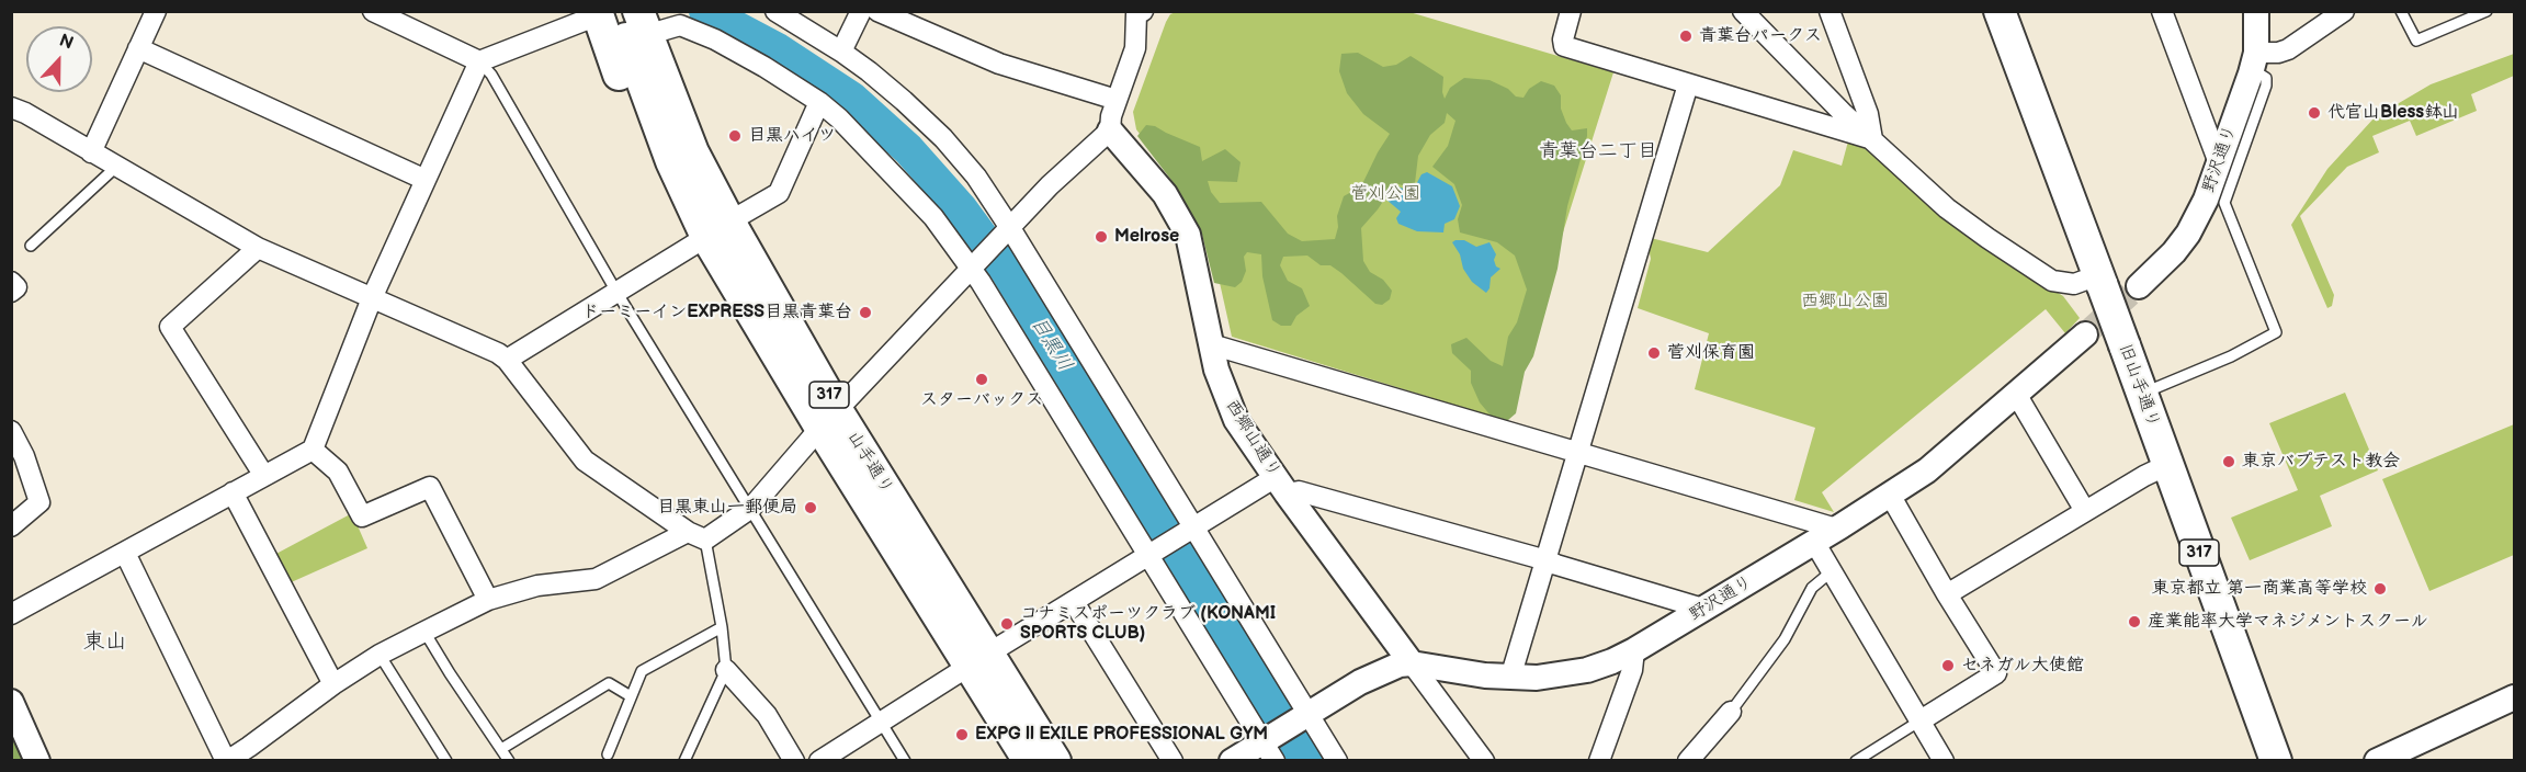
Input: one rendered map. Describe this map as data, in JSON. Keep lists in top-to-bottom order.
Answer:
{
  "streets": {
    "main road": ["旧山手通り", "317", "山手通り"],
    "street": ["野沢通り", "西郷山通り"]
  },
  "crossings": [
    ["野沢通り", "西郷山通り"],
    ["317", "山手通り"]
  ],
  "districts": ["青葉台二丁目", "東山"],
  "water": ["目黒川"],
  "parks": ["菅刈公園", "西郷山公園"],
  "places": [
    "青葉台パークス",
    "代官山Bless鉢山",
    "目黒ハイツ",
    "Melrose",
    "ドーミーインEXPRESS目黒青葉台",
    "菅刈保育園",
    "スターバックス",
    "東京バプテスト教会",
    "目黒東山一郵便局",
    "東京都立 第一商業高等学校",
    "産業能率大学マネジメントスクール",
    "コナミスポーツクラブ (KONAMI SPORTS CLUB)",
    "セネガル大使館",
    "EXPG || EXILE PROFESSIONAL GYM"
  ],
  "north": "top"
}
